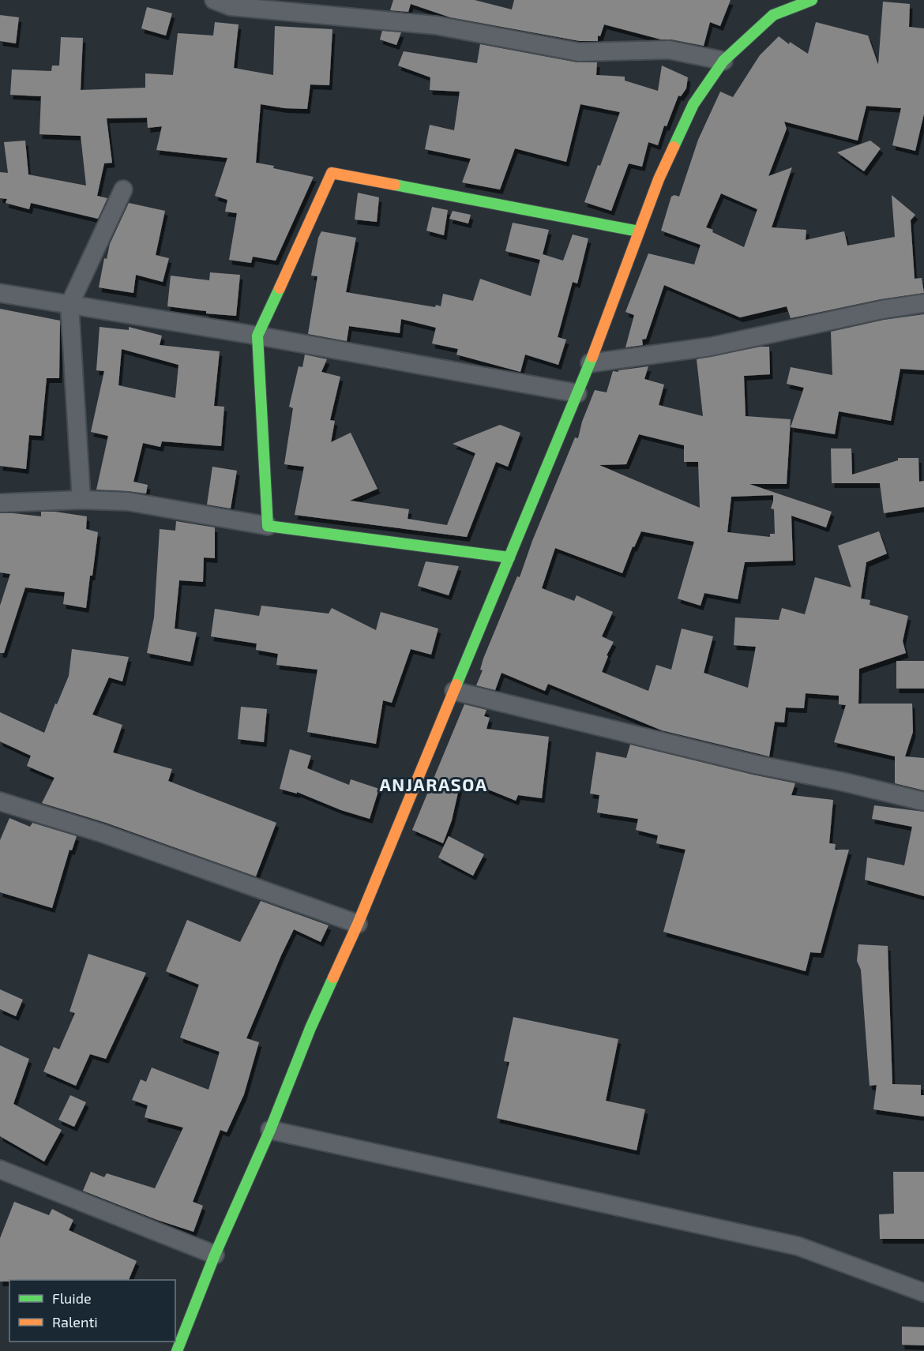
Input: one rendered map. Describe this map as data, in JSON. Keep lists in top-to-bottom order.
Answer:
{
  "districts": ["ANJARASOA"],
  "legend": ["Fluide", "Ralenti"]
}
